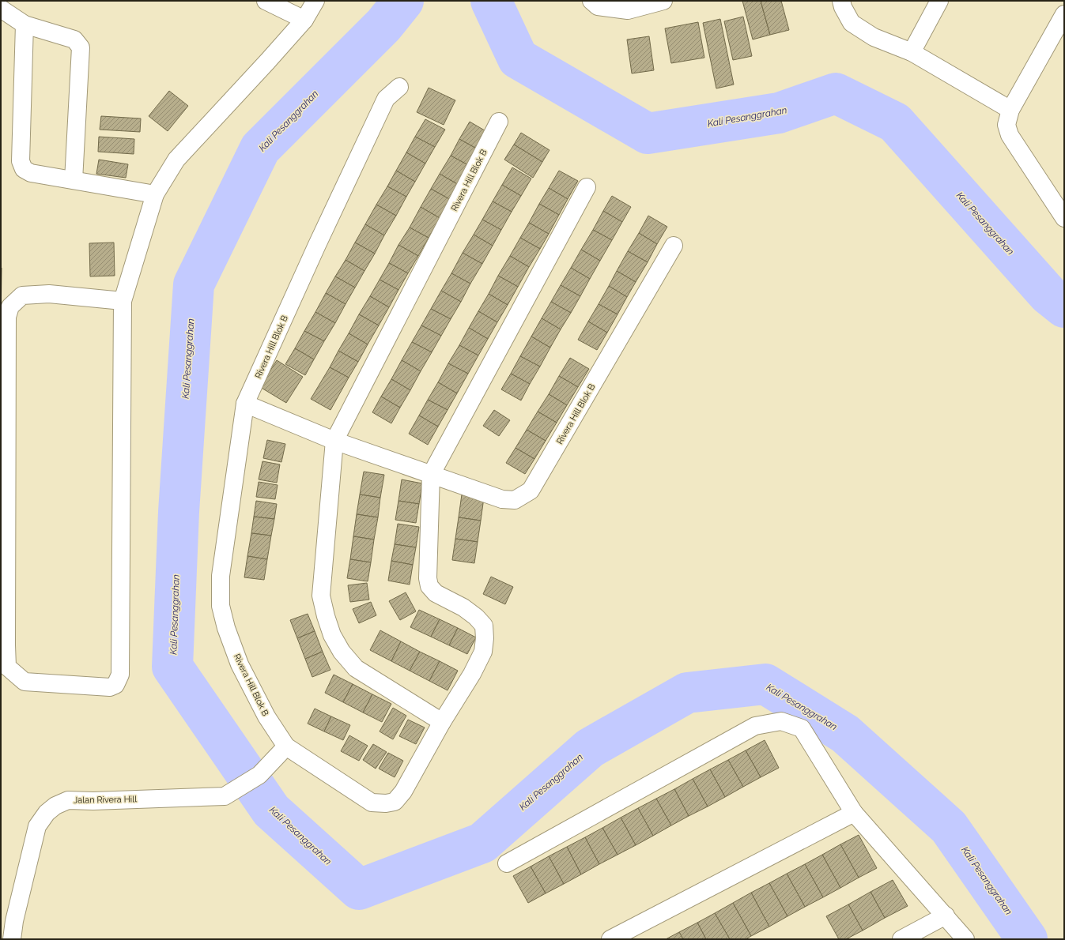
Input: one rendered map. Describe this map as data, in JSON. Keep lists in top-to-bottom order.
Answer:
{
  "streets": {
    "street": ["Rivera Hill Blok B", "Jalan Rivera Hill"]
  },
  "crossings": [
    ["Rivera Hill Blok B", "Jalan Rivera Hill"]
  ],
  "water": ["Kali Pesanggrahan"]
}
